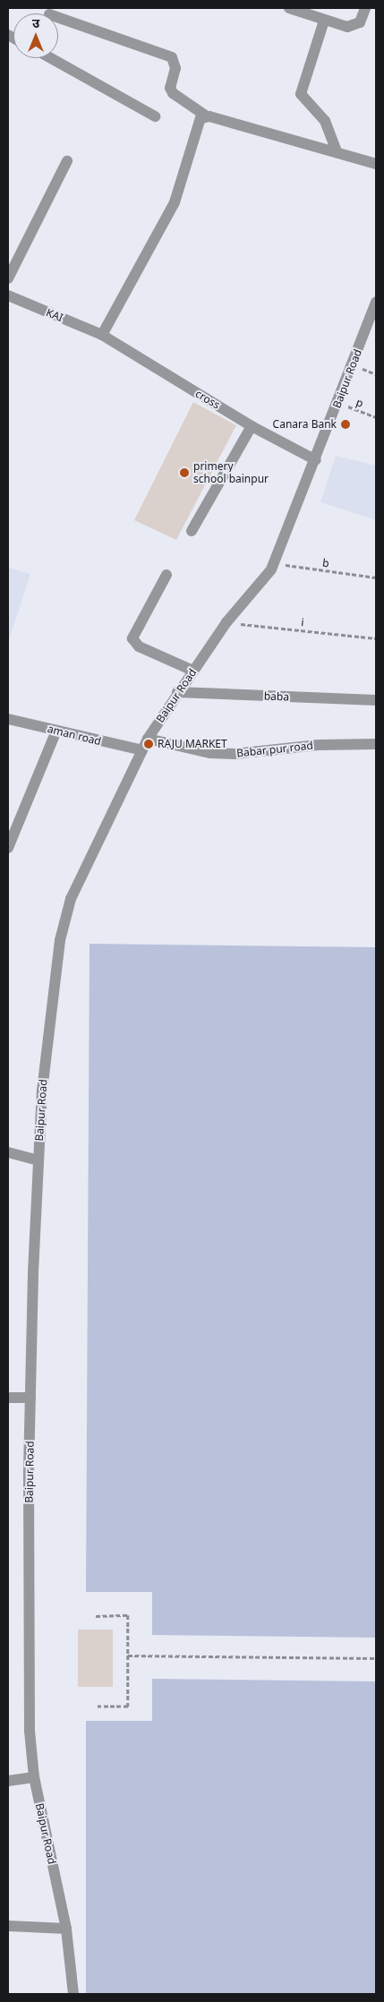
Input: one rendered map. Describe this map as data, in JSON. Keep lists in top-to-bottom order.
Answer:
{
  "streets": {
    "street": [
      "KAI",
      "Baipur Road",
      "cross",
      "baba",
      "aman road",
      "Babar pur road"
    ],
    "path": ["p", "b", "i"]
  },
  "crossings": [
    ["KAI", "cross"],
    ["Baipur Road", "cross"],
    ["Baipur Road", "p"],
    ["Baipur Road", "b"],
    ["Baipur Road", "i"],
    ["Baipur Road", "baba"],
    ["Baipur Road", "aman road"],
    ["Baipur Road", "Babar pur road"]
  ],
  "places": ["Canara Bank", "primery school bainpur", "RAJU MARKET"],
  "north": "top"
}
